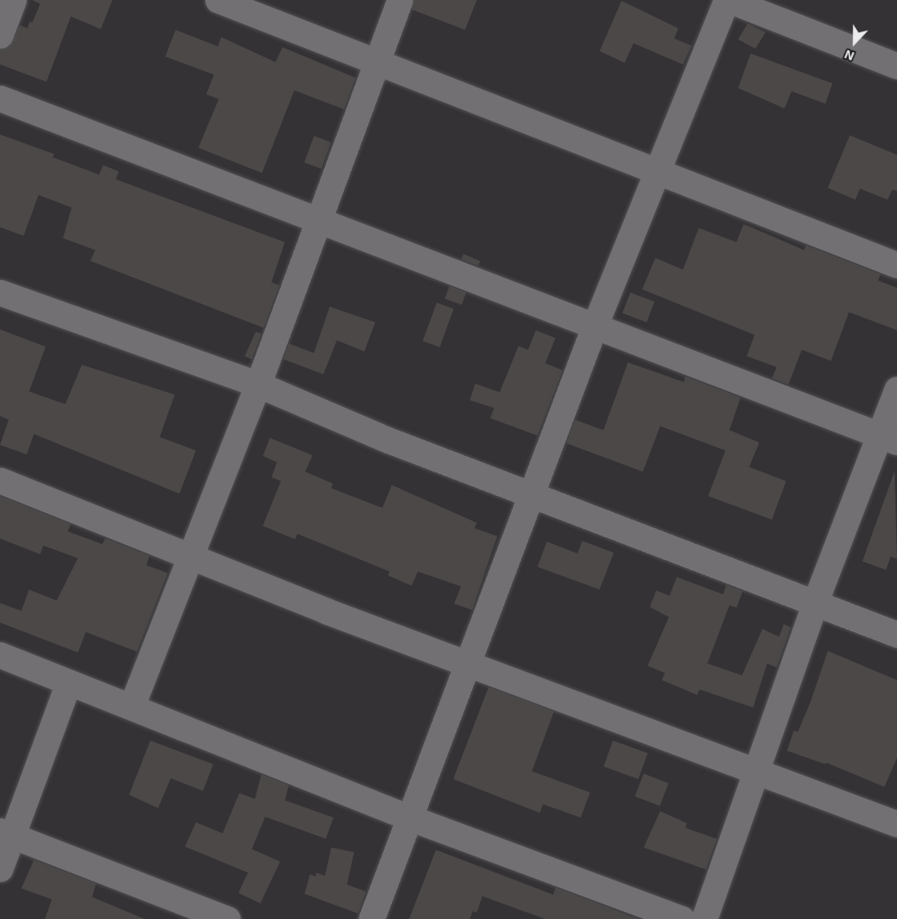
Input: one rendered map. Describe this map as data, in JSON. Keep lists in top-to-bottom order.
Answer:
{
  "north": "bottom"
}
